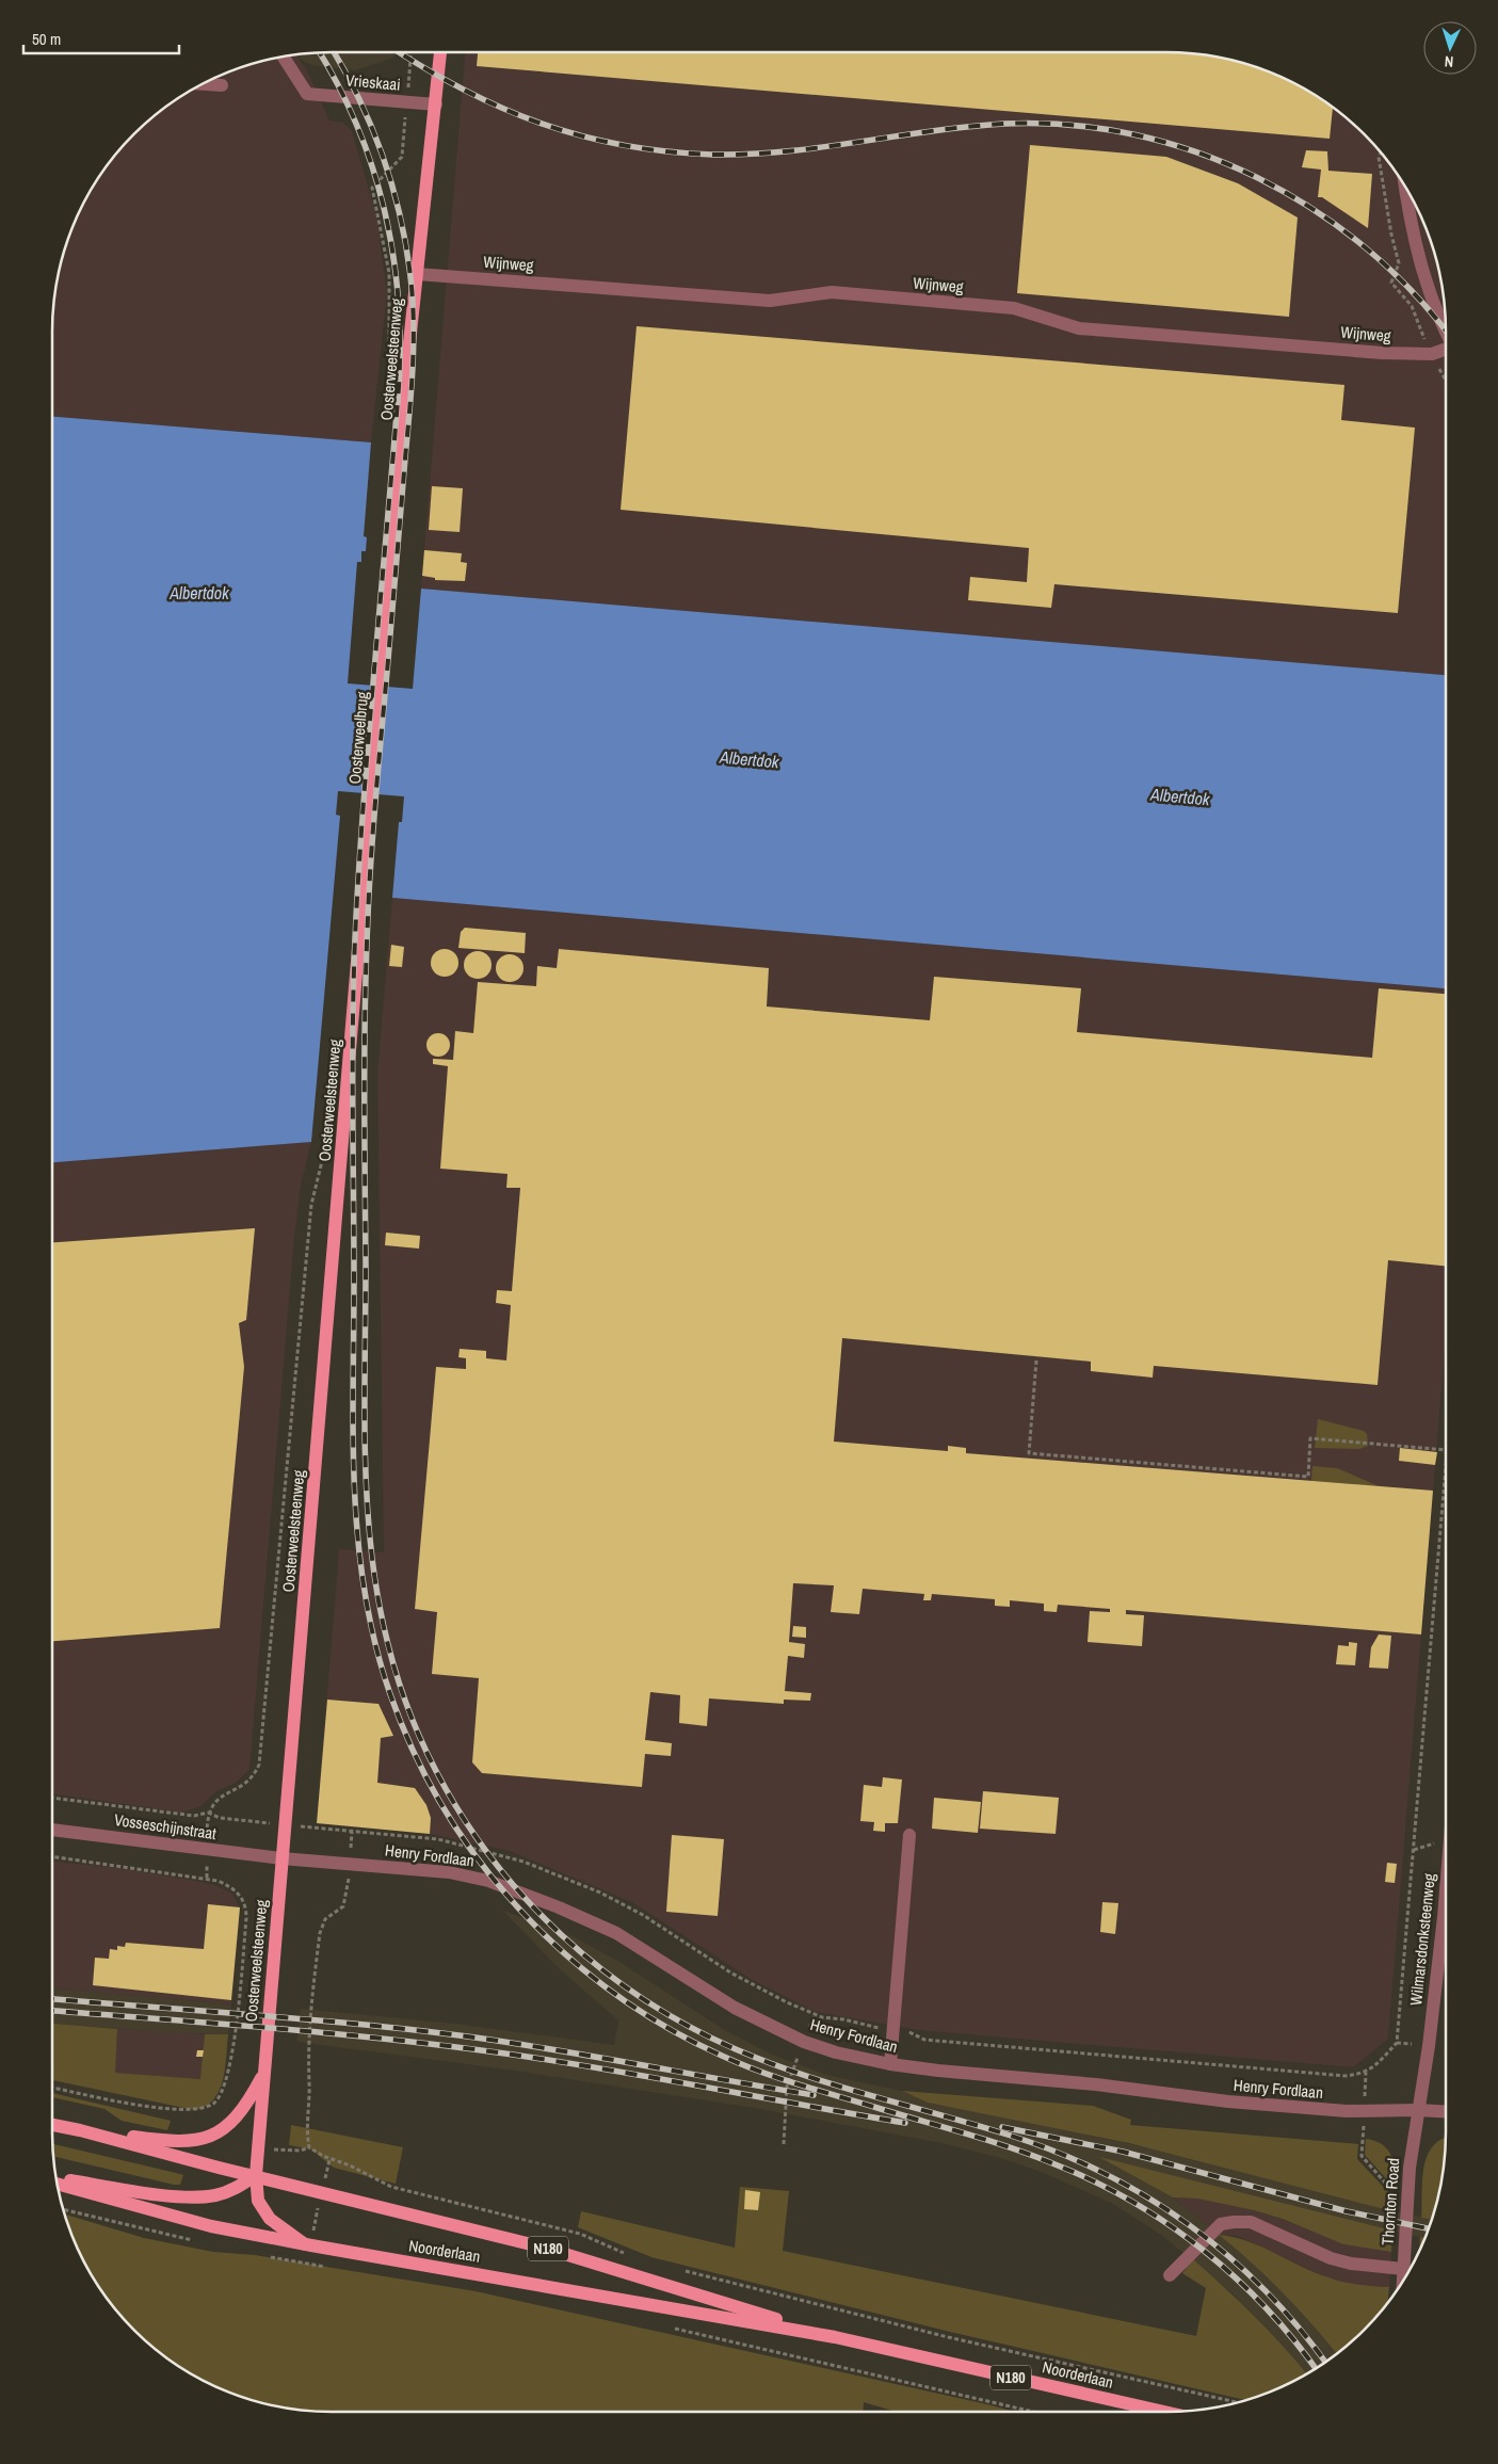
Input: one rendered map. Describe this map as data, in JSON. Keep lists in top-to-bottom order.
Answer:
{
  "streets": {
    "main road": [
      "Oosterweelsteenweg",
      "Oosterweelbrug",
      "N180",
      "Noorderlaan"
    ],
    "street": [
      "Vrieskaai",
      "Wijnweg",
      "Vosseschijnstraat",
      "Henry Fordlaan",
      "Wilmarsdonksteenweg",
      "Thornton Road"
    ]
  },
  "crossings": [
    ["Vrieskaai", "Oosterweelsteenweg"],
    ["Wijnweg", "Oosterweelsteenweg"],
    ["Oosterweelsteenweg", "Oosterweelbrug"],
    ["Oosterweelsteenweg", "Vosseschijnstraat"],
    ["Oosterweelsteenweg", "Henry Fordlaan"],
    ["Oosterweelsteenweg", "Noorderlaan"],
    ["Vosseschijnstraat", "Henry Fordlaan"],
    ["Henry Fordlaan", "Wilmarsdonksteenweg"],
    ["Henry Fordlaan", "Thornton Road"],
    ["Wilmarsdonksteenweg", "Thornton Road"]
  ],
  "water": ["Albertdok"],
  "scale_bar": "50 m",
  "north": "bottom"
}
